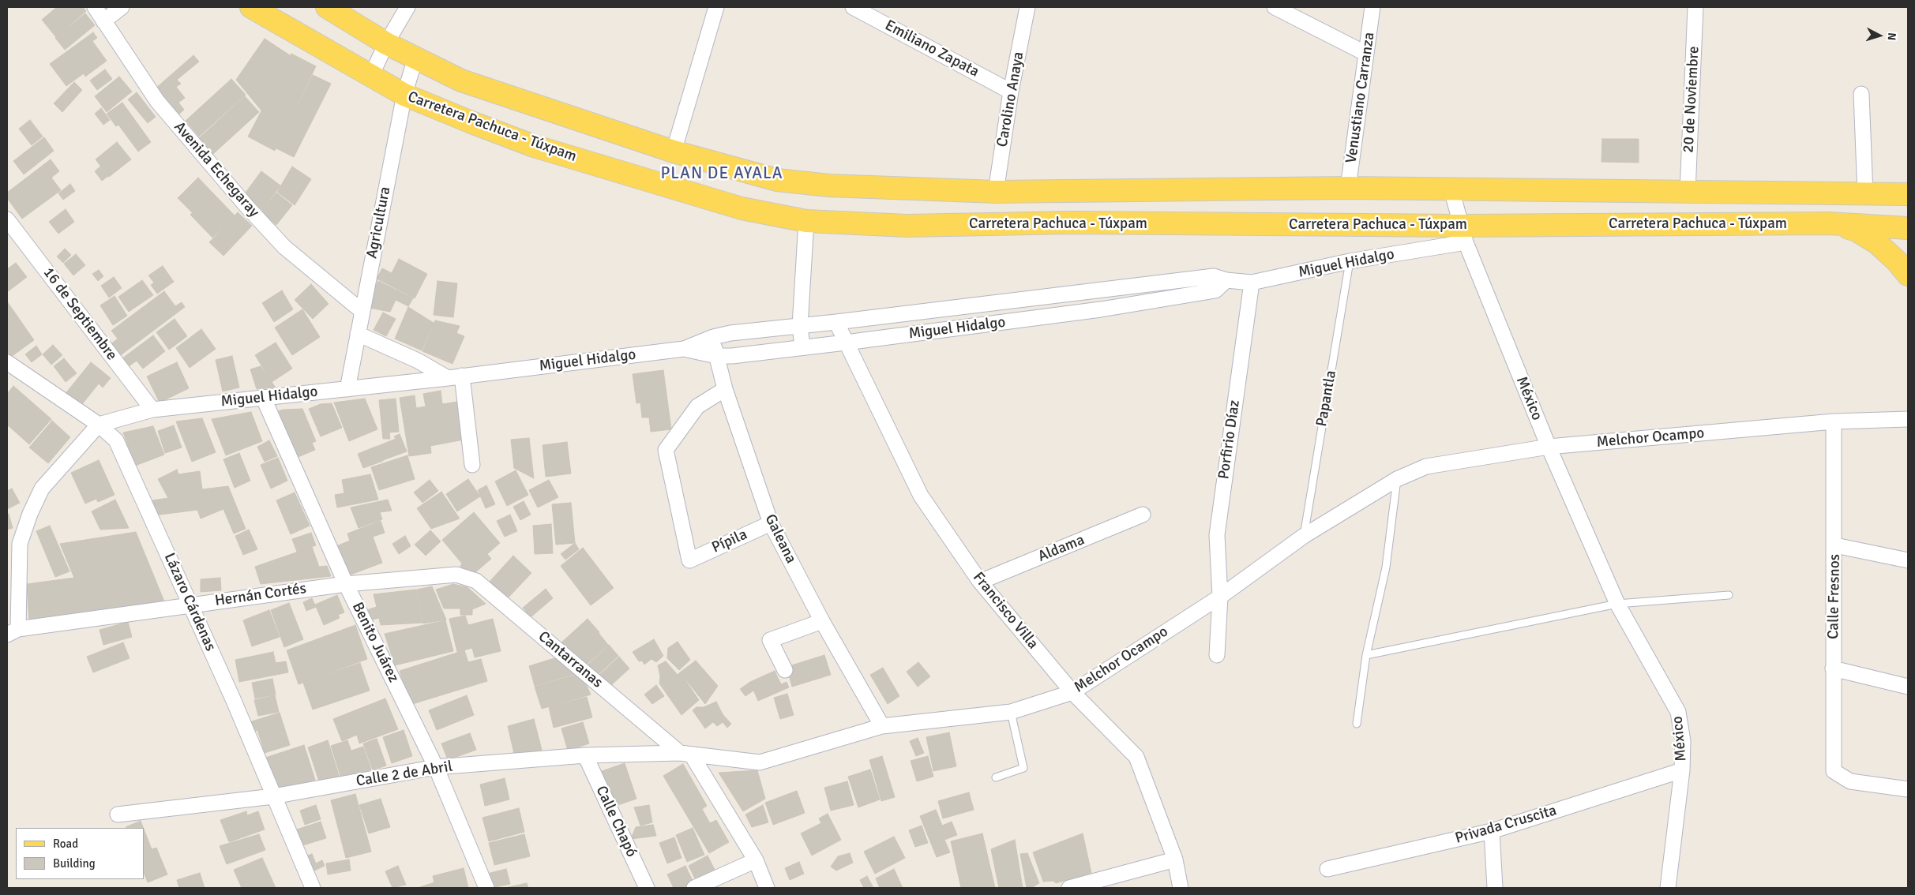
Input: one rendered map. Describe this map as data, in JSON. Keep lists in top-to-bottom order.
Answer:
{
  "streets": {
    "main road": ["Carretera Pachuca - Túxpam"],
    "street": [
      "Emiliano Zapata",
      "Venustiano Carranza",
      "Carolino Anaya",
      "20 de Noviembre",
      "Avenida Echegaray",
      "Agricultura",
      "Miguel Hidalgo",
      "16 de Septiembre",
      "México",
      "Melchor Ocampo",
      "Porfirio Díaz",
      "Galeana",
      "Pípila",
      "Aldama",
      "Hernán Cortés",
      "Calle Fresnos",
      "Lázaro Cárdenas",
      "Francisco Villa",
      "Benito Juárez",
      "Cantarranas",
      "Calle 2 de Abril",
      "Calle Chapó",
      "Privada Cruscita"
    ],
    "lane": ["Papantla"]
  },
  "crossings": [
    ["Emiliano Zapata", "Carolino Anaya"],
    ["Venustiano Carranza", "Carretera Pachuca - Túxpam"],
    ["Carolino Anaya", "Carretera Pachuca - Túxpam"],
    ["20 de Noviembre", "Carretera Pachuca - Túxpam"],
    ["Carretera Pachuca - Túxpam", "Agricultura"],
    ["Carretera Pachuca - Túxpam", "Miguel Hidalgo"],
    ["Carretera Pachuca - Túxpam", "México"],
    ["Avenida Echegaray", "Agricultura"],
    ["Agricultura", "Miguel Hidalgo"],
    ["Miguel Hidalgo", "16 de Septiembre"],
    ["Miguel Hidalgo", "Papantla"],
    ["Miguel Hidalgo", "México"],
    ["Miguel Hidalgo", "Porfirio Díaz"],
    ["Miguel Hidalgo", "Galeana"],
    ["Miguel Hidalgo", "Lázaro Cárdenas"],
    ["Miguel Hidalgo", "Francisco Villa"],
    ["Miguel Hidalgo", "Benito Juárez"],
    ["Papantla", "Melchor Ocampo"],
    ["México", "Melchor Ocampo"],
    ["México", "Privada Cruscita"],
    ["Melchor Ocampo", "Porfirio Díaz"],
    ["Melchor Ocampo", "Galeana"],
    ["Melchor Ocampo", "Calle Fresnos"],
    ["Melchor Ocampo", "Francisco Villa"],
    ["Melchor Ocampo", "Cantarranas"],
    ["Melchor Ocampo", "Calle 2 de Abril"],
    ["Galeana", "Pípila"],
    ["Aldama", "Francisco Villa"],
    ["Hernán Cortés", "Lázaro Cárdenas"],
    ["Hernán Cortés", "Benito Juárez"],
    ["Hernán Cortés", "Cantarranas"],
    ["Lázaro Cárdenas", "Calle 2 de Abril"],
    ["Benito Juárez", "Calle 2 de Abril"],
    ["Cantarranas", "Calle 2 de Abril"],
    ["Calle 2 de Abril", "Calle Chapó"]
  ],
  "districts": ["PLAN DE AYALA"],
  "legend": ["Road", "Building"],
  "north": "right"
}
